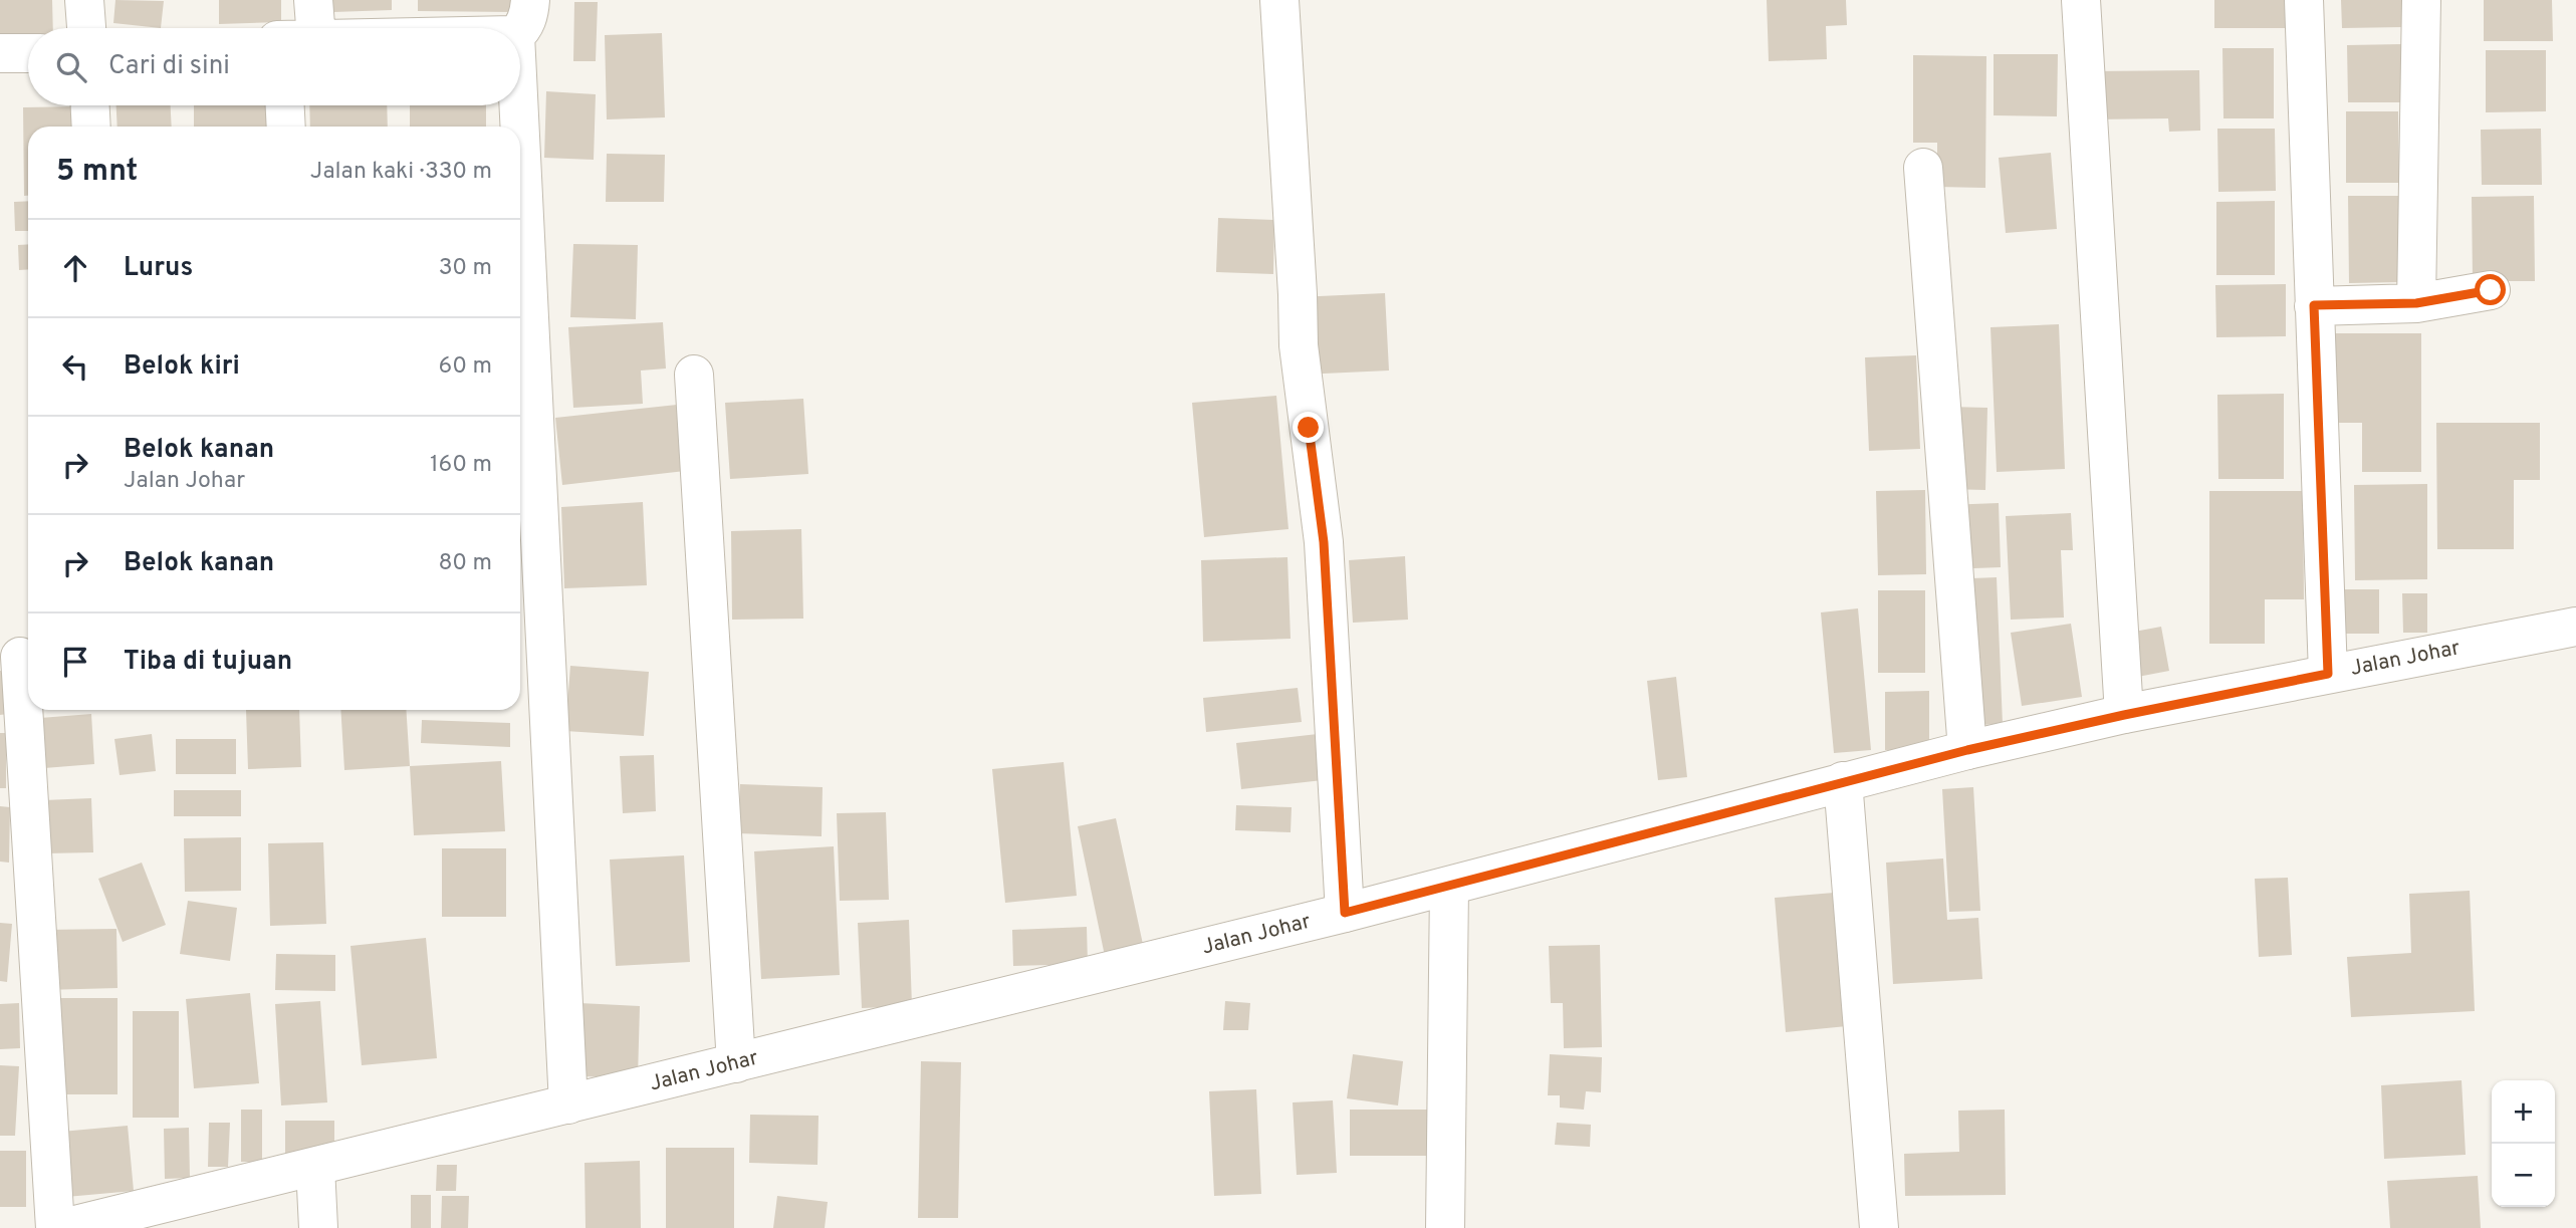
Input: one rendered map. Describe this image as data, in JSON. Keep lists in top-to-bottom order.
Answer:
{
  "streets": {
    "street": ["Jalan Johar"]
  },
  "page": {
    "search": "Cari di sini",
    "heading": ["5 mnt", "Jalan kaki · 330 m"],
    "list": [
      ["Lurus", "30 m"],
      ["Belok kiri", "60 m"],
      ["Belok kanan", "Jalan Johar", "160 m"],
      ["Belok kanan", "80 m"],
      "Tiba di tujuan"
    ],
    "map_buttons": ["+", "−"]
  }
}
